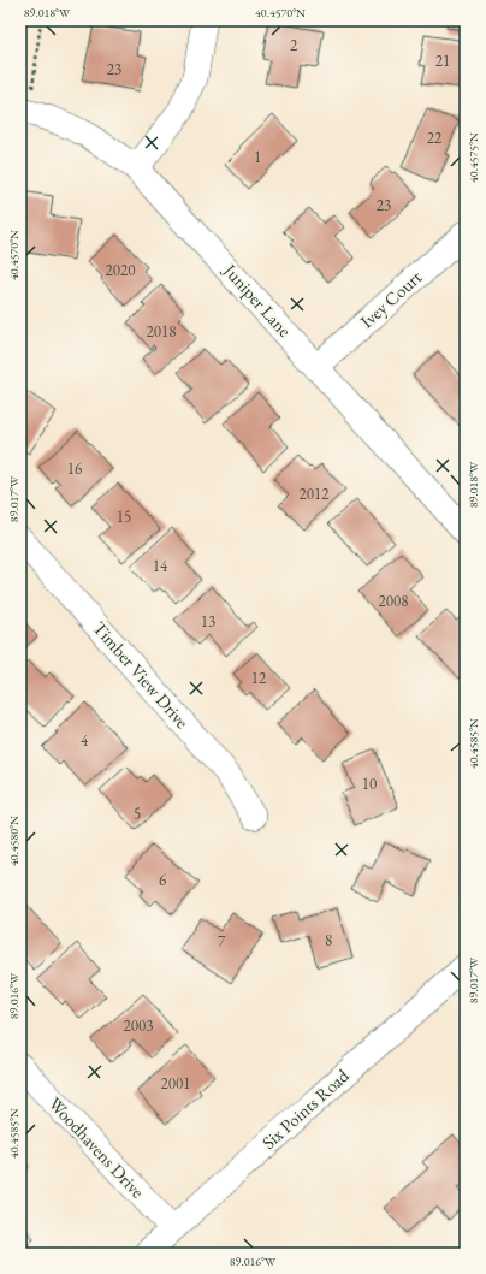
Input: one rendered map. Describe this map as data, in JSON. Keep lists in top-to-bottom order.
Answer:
{
  "streets": {
    "street": [
      "Ivey Court",
      "Juniper Lane",
      "Timber View Drive",
      "Six Points Road",
      "Woodhavens Drive"
    ]
  },
  "crossings": [
    ["Ivey Court", "Juniper Lane"],
    ["Six Points Road", "Woodhavens Drive"]
  ],
  "house_numbers": [
    "2",
    "21",
    "23",
    "22",
    "1",
    "23",
    "2020",
    "2018",
    "16",
    "2012",
    "15",
    "14",
    "2008",
    "13",
    "12",
    "4",
    "10",
    "5",
    "6",
    "8",
    "7",
    "2003",
    "2001"
  ],
  "coordinates": [
    "89.018°W",
    "40.4570°N",
    "40.4575°N",
    "89.017°W",
    "40.4585°N",
    "40.4580°N",
    "89.016°W"
  ]
}
